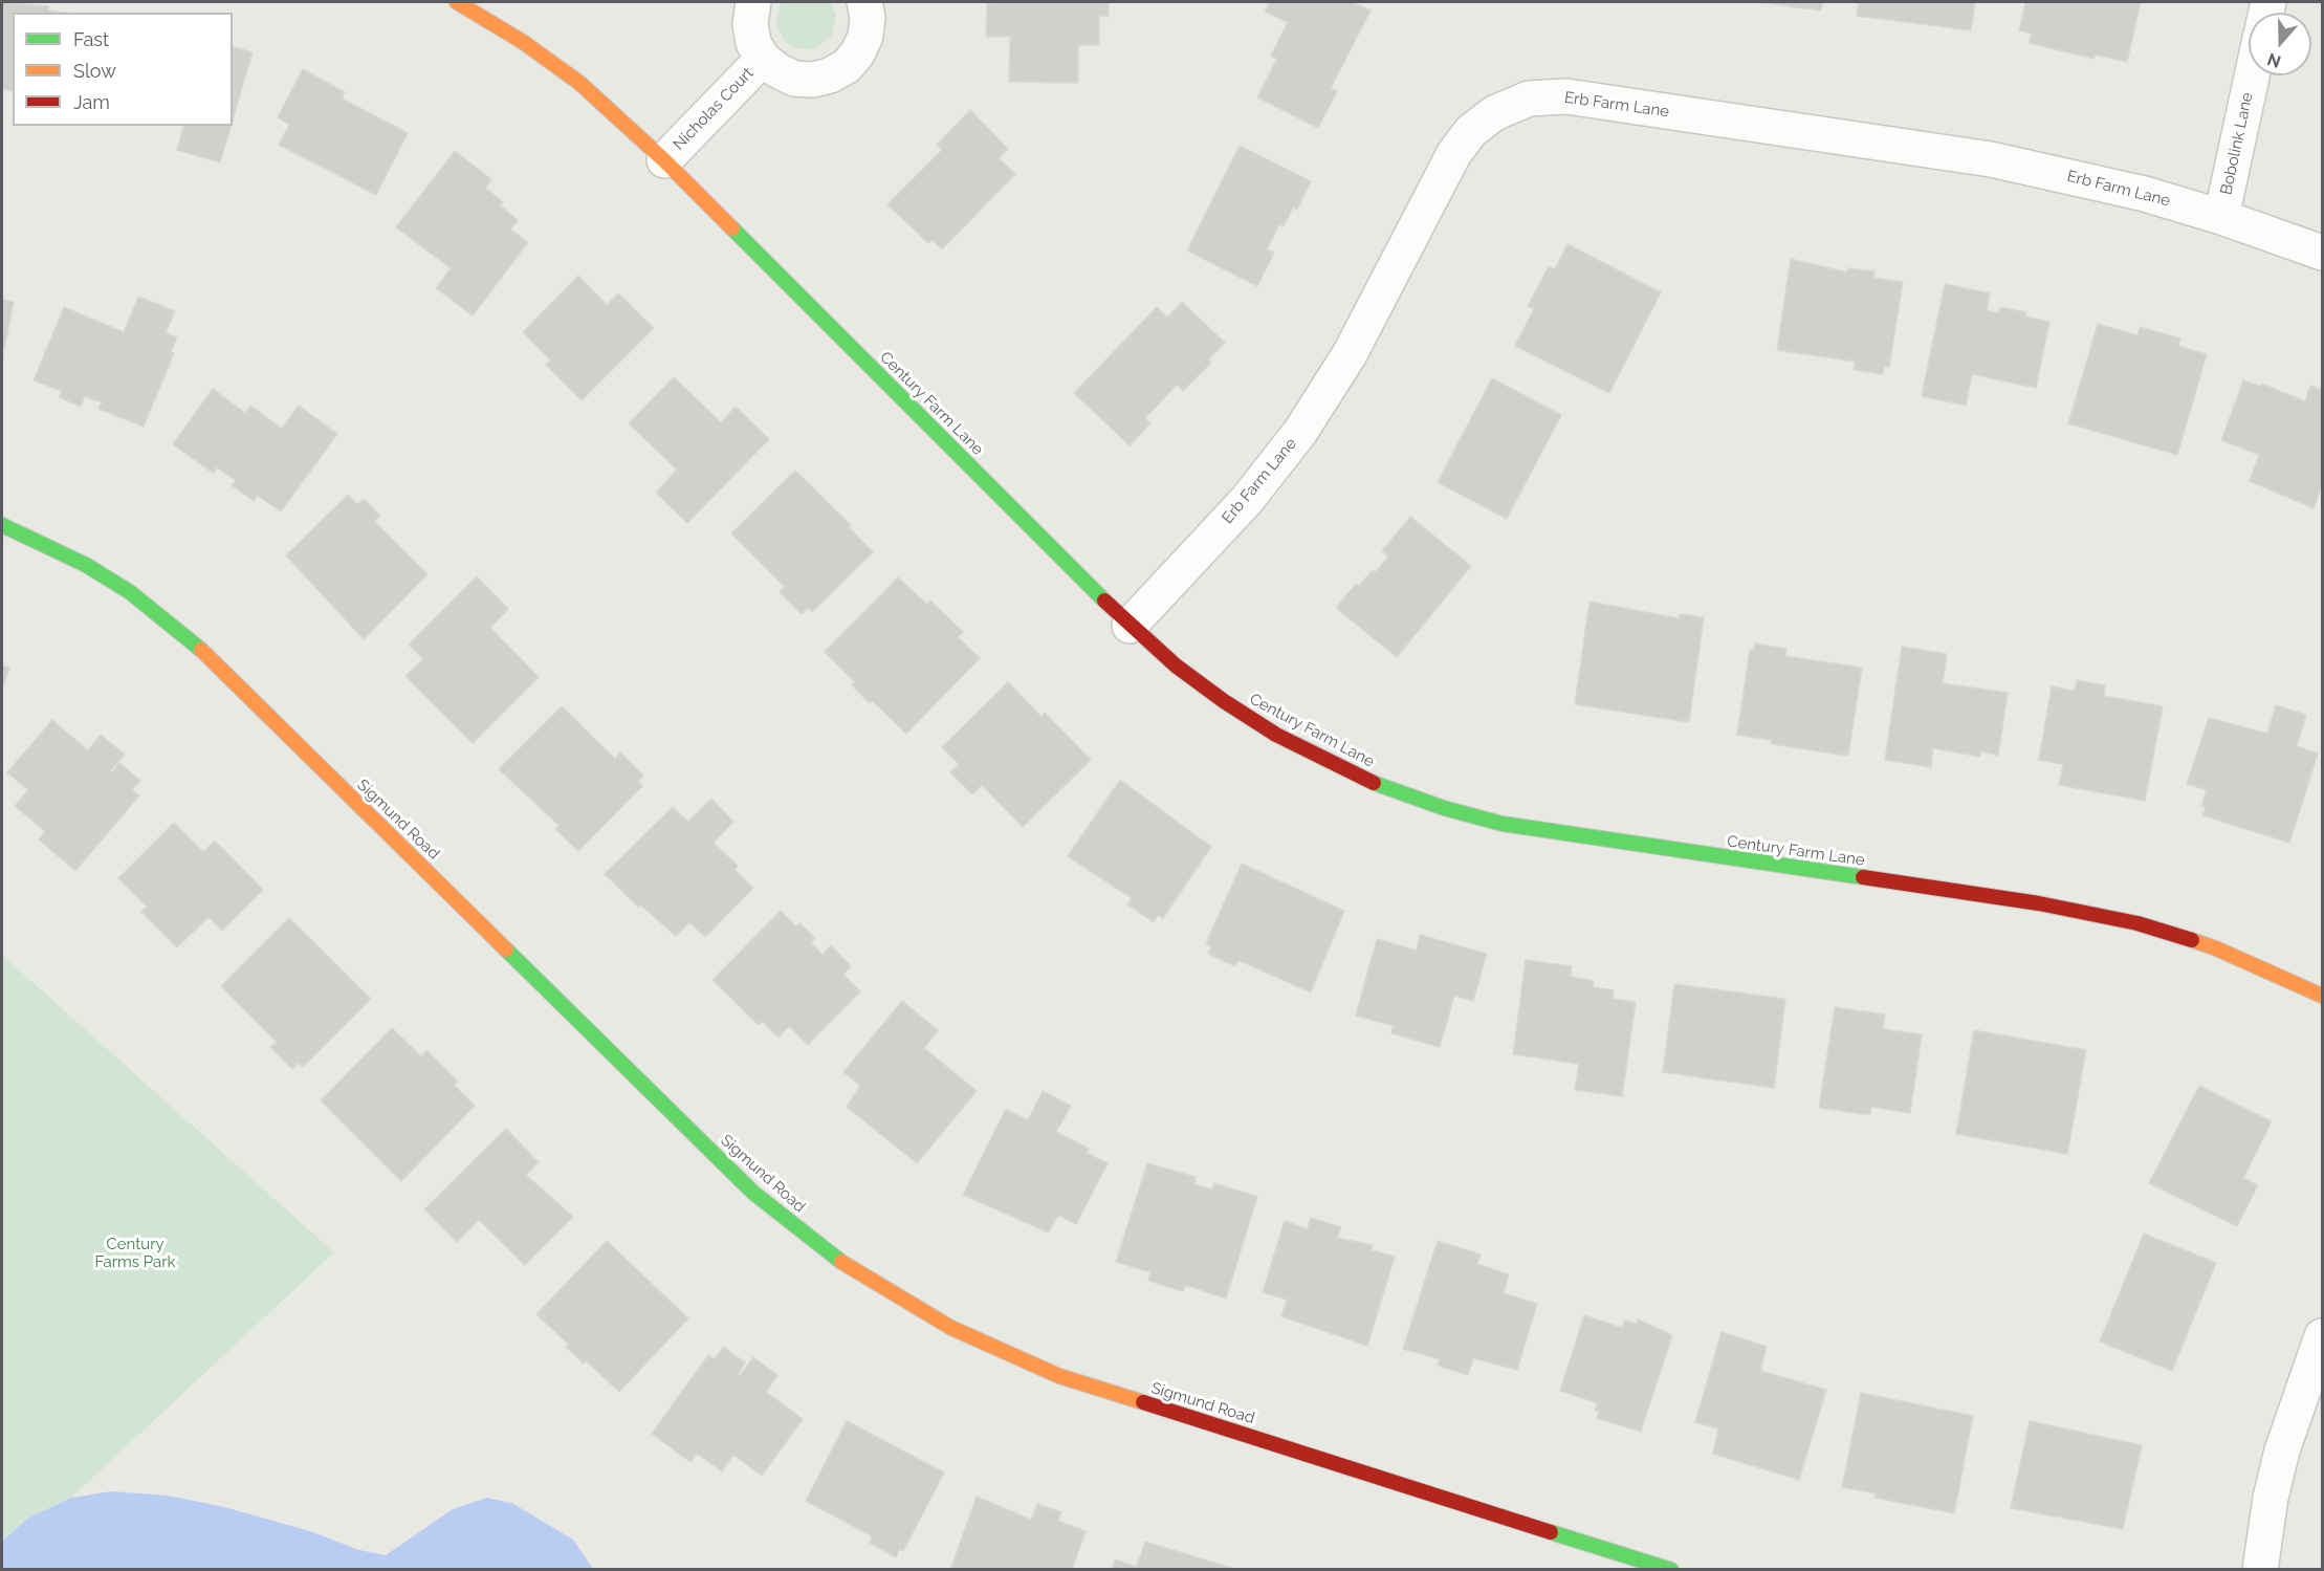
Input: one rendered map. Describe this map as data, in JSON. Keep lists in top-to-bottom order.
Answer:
{
  "streets": {
    "street": [
      "Erb Farm Lane",
      "Nicholas Court",
      "Bobolink Lane",
      "Century Farm Lane",
      "Sigmund Road"
    ]
  },
  "crossings": [
    ["Erb Farm Lane", "Bobolink Lane"],
    ["Erb Farm Lane", "Century Farm Lane"],
    ["Nicholas Court", "Century Farm Lane"]
  ],
  "parks": ["Century Farms Park"],
  "legend": ["Fast", "Slow", "Jam"],
  "north": "bottom"
}
